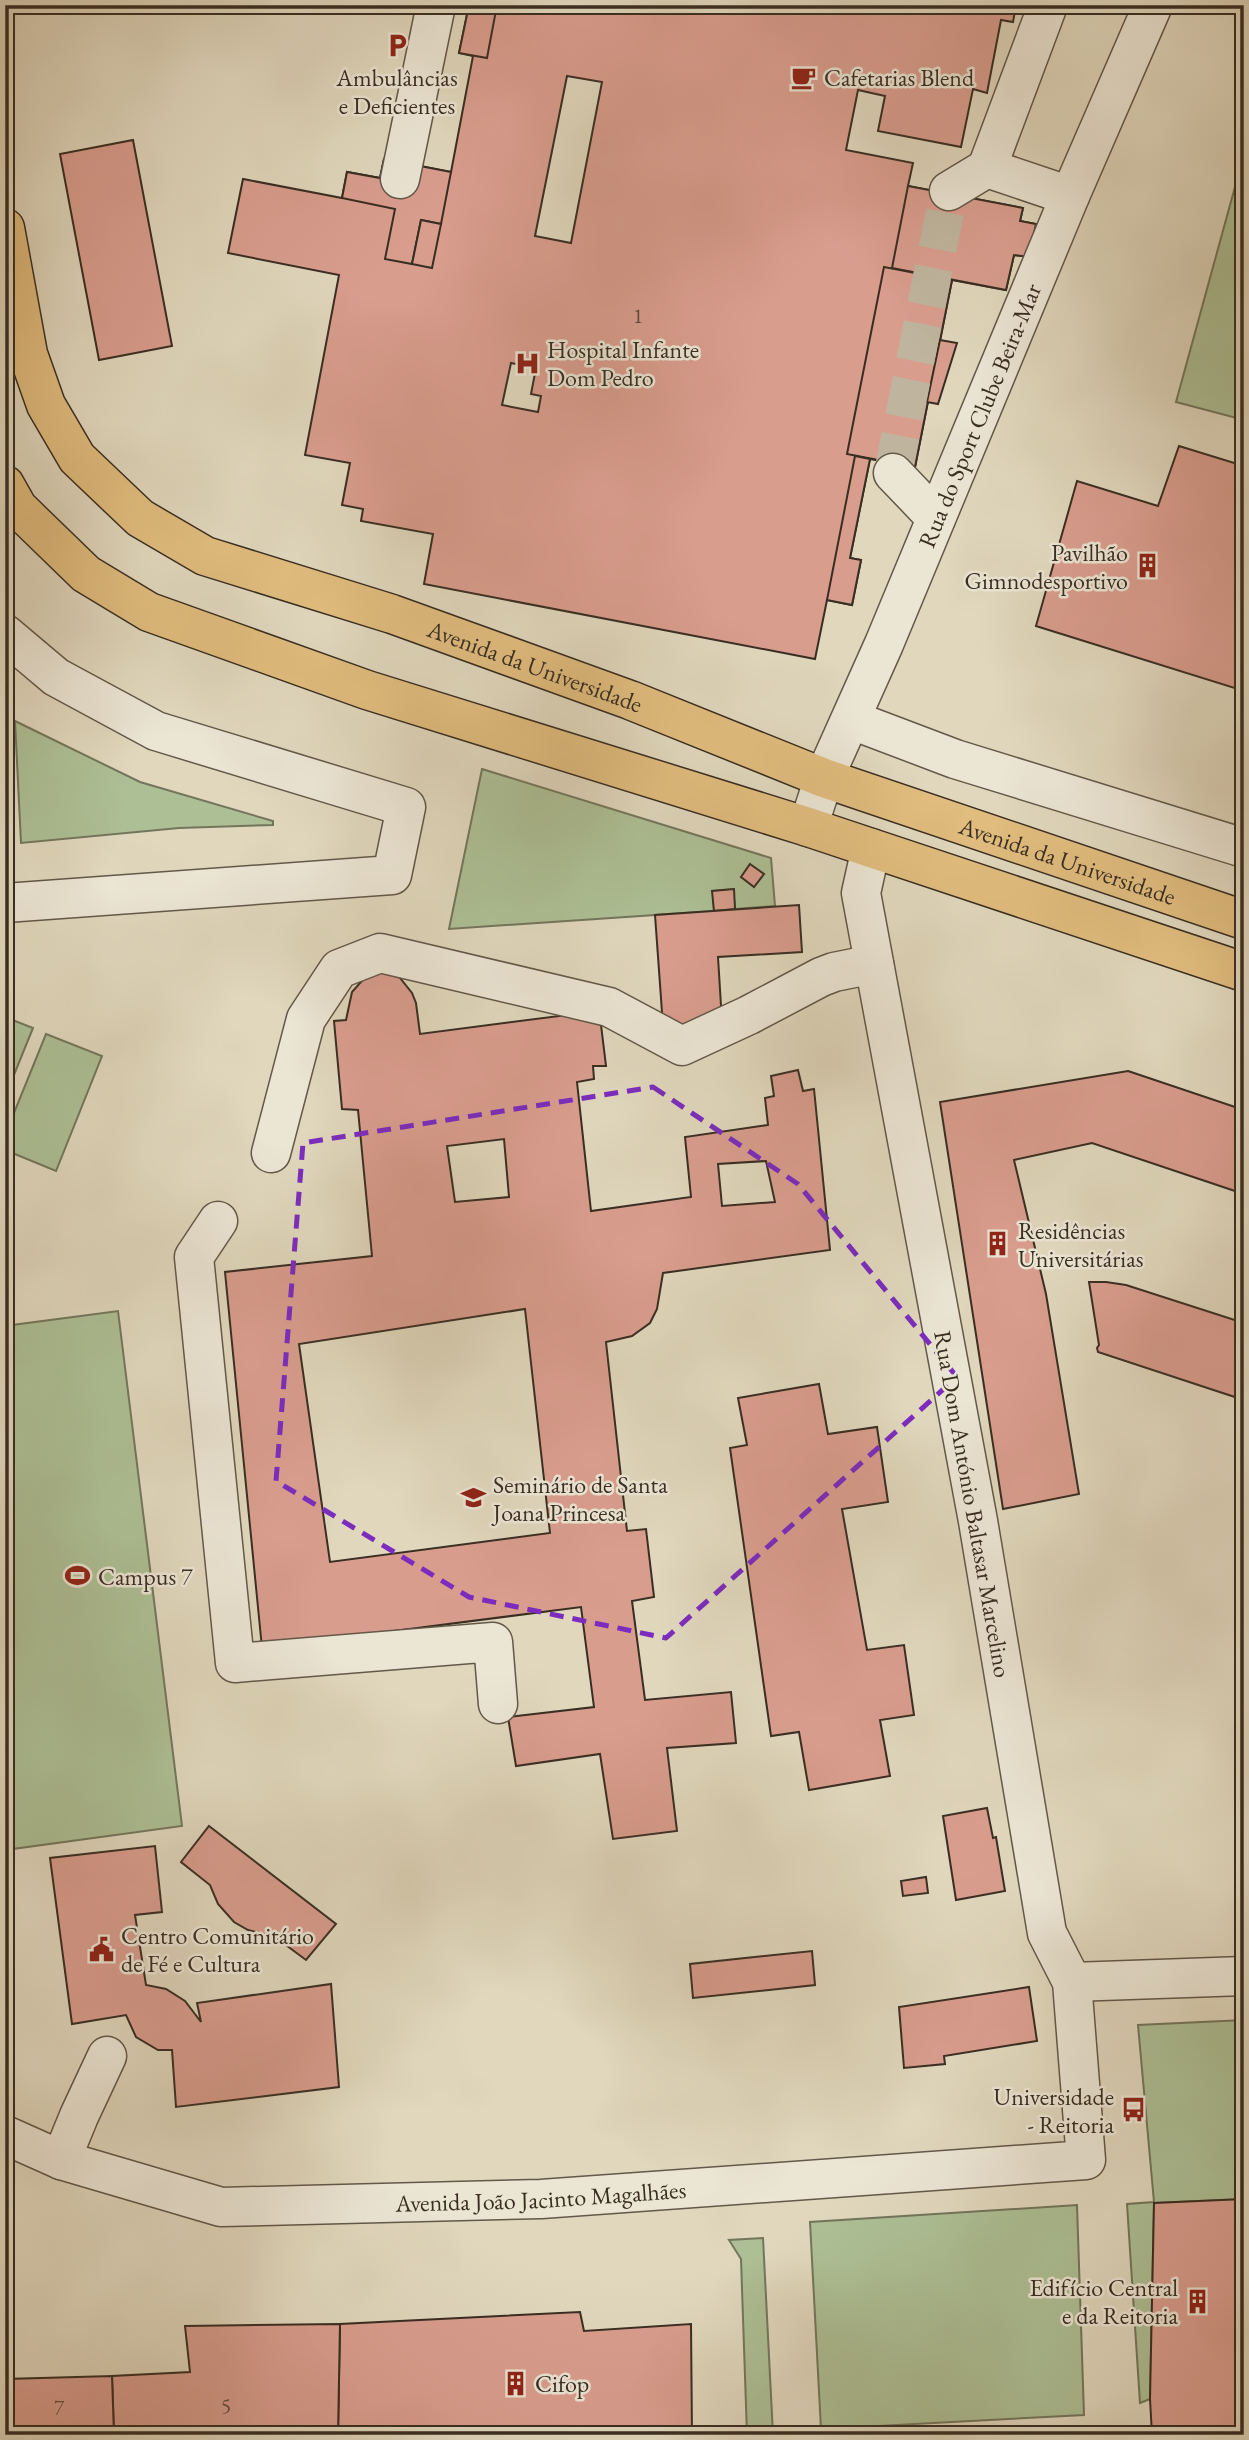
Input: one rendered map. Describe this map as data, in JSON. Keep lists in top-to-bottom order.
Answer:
{
  "streets": {
    "main road": ["Avenida da Universidade"],
    "street": ["Rua do Sport Clube Beira-Mar", "Rua Dom António Baltasar Marcelino", "Avenida João Jacinto Magalhães"]
  },
  "crossings": [
    ["Rua do Sport Clube Beira-Mar", "Avenida da Universidade"],
    ["Avenida da Universidade", "Rua Dom António Baltasar Marcelino"],
    ["Rua Dom António Baltasar Marcelino", "Avenida João Jacinto Magalhães"]
  ],
  "places": {
    "parking": ["Ambulâncias e Deficientes"],
    "cafe": ["Cafetarias Blend"],
    "hospital": ["Hospital Infante Dom Pedro"],
    "building": [
      "Pavilhão Gimnodesportivo",
      "Residências Universitárias",
      "Edifício Central e da Reitoria",
      "Cifop"
    ],
    "school or university": ["Seminário de Santa Joana Princesa"],
    "sports": ["Campus 7"],
    "public building": ["Centro Comunitário de Fé e Cultura"],
    "bus stop": ["Universidade - Reitoria"]
  },
  "house_numbers": ["1", "5", "7"]
}
